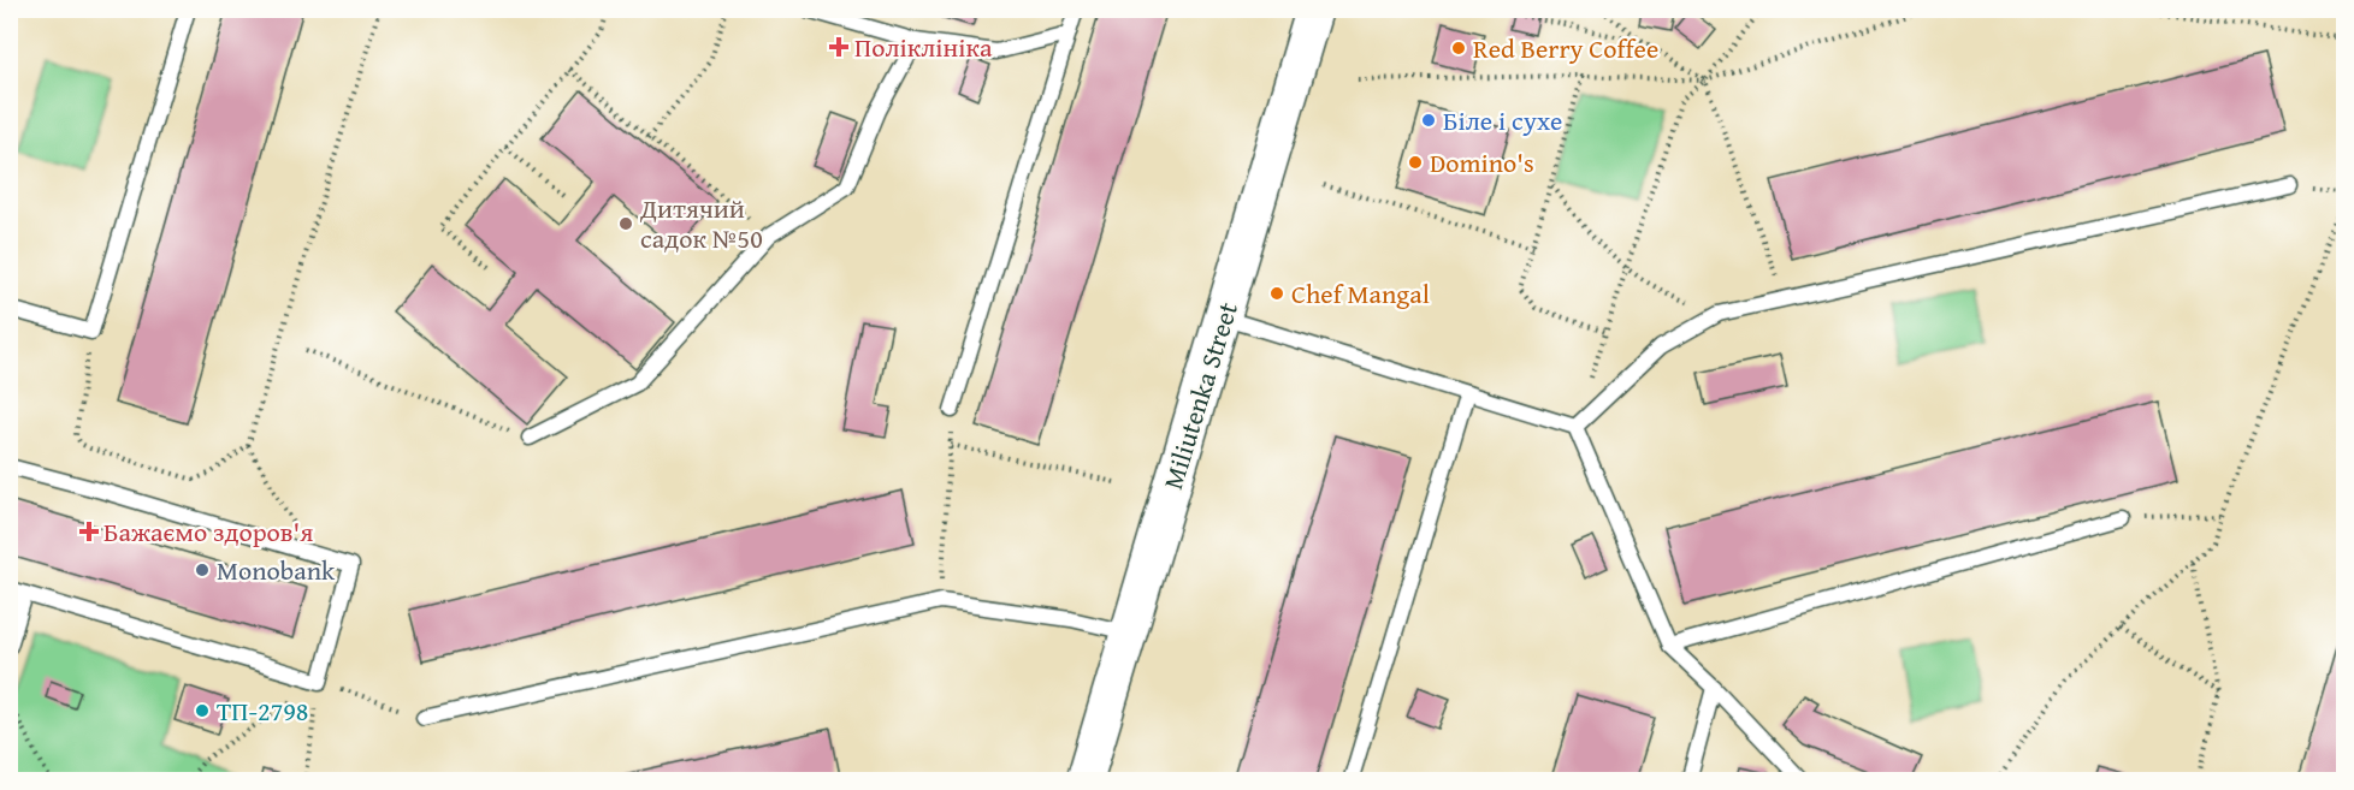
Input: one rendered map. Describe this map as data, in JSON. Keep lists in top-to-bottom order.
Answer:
{
  "streets": {
    "street": ["Miliutenka Street"]
  },
  "places": {
    "health": ["Поліклініка", "Бажаємо здоров'я"],
    "other": [
      "Red Berry Coffee",
      "Біле і сухе",
      "Domino's",
      "Дитячий садок №50",
      "Chef Mangal",
      "Monobank",
      "ТП-2798"
    ]
  }
}
